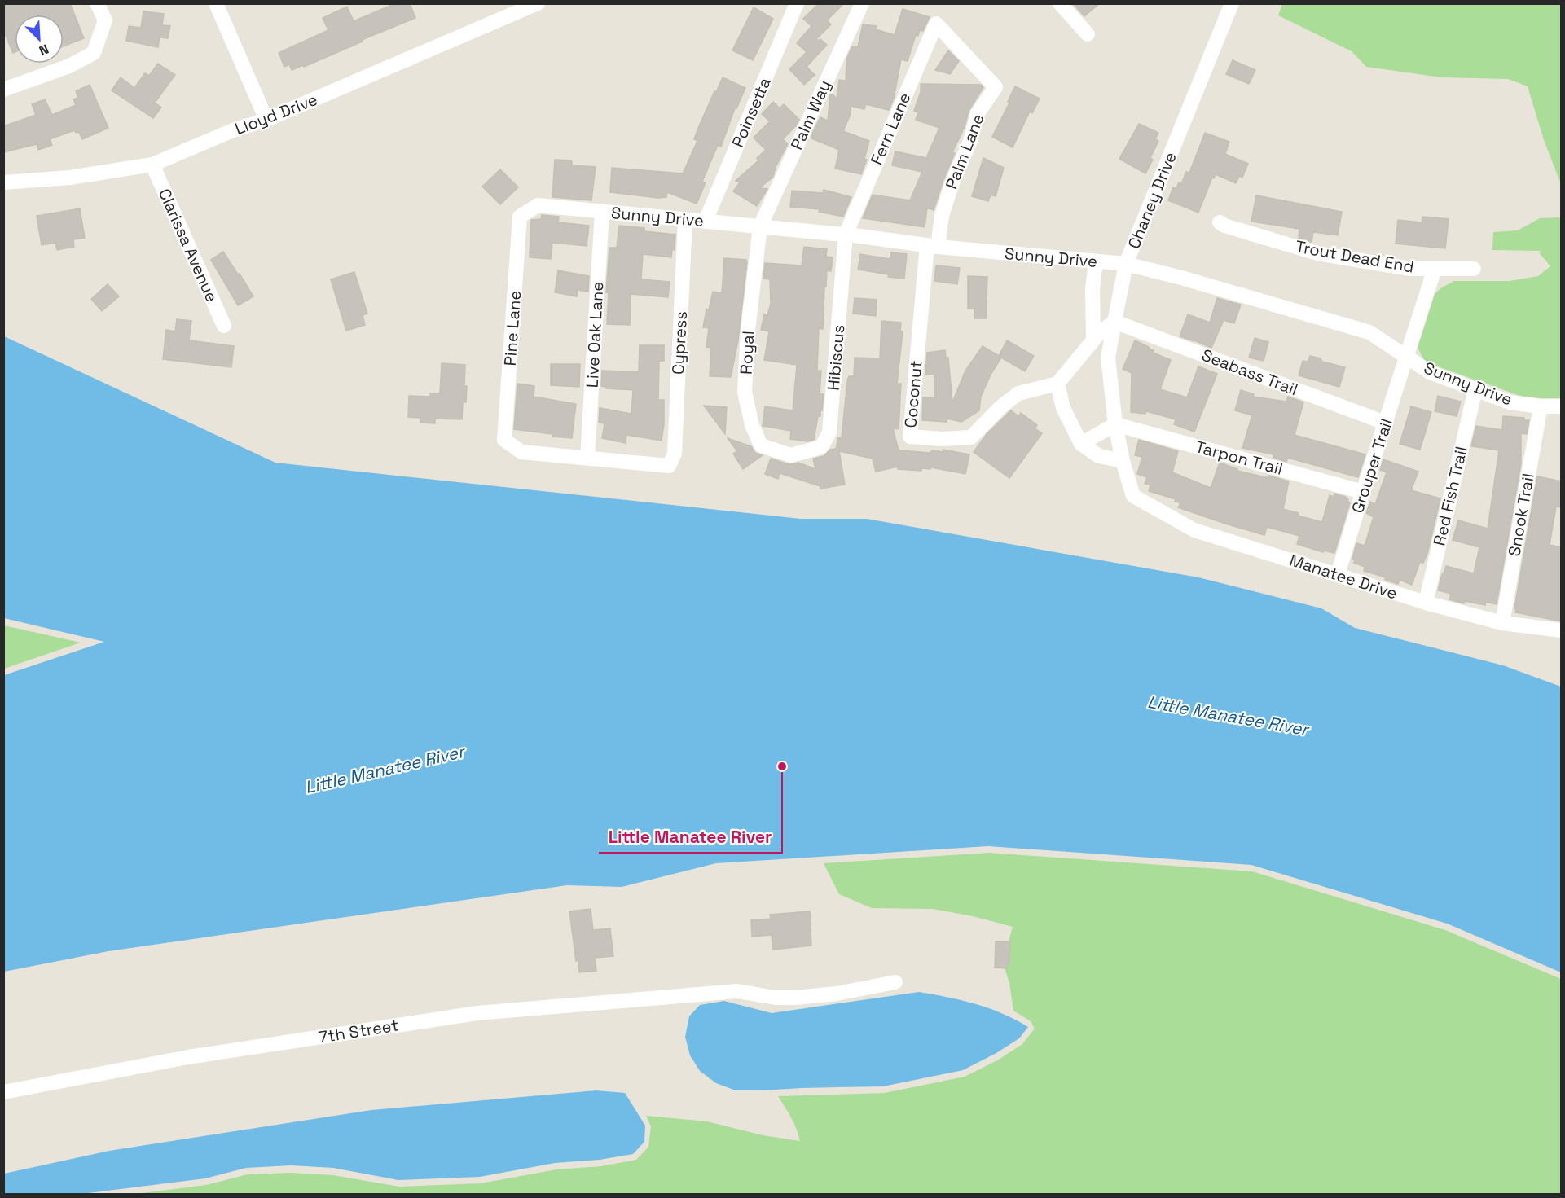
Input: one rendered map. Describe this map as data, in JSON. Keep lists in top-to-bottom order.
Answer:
{
  "streets": {
    "street": [
      "Poinsetta",
      "Lloyd Drive",
      "Palm Way",
      "Fern Lane",
      "Palm Lane",
      "Chaney Drive",
      "Sunny Drive",
      "Clarissa Avenue",
      "Trout Dead End",
      "Pine Lane",
      "Live Oak Lane",
      "Cypress",
      "Royal",
      "Hibiscus",
      "Seabass Trail",
      "Coconut",
      "Tarpon Trail",
      "Grouper Trail",
      "Red Fish Trail",
      "Snook Trail",
      "Manatee Drive",
      "7th Street"
    ]
  },
  "crossings": [
    ["Poinsetta", "Sunny Drive"],
    ["Lloyd Drive", "Clarissa Avenue"],
    ["Palm Way", "Sunny Drive"],
    ["Palm Way", "Royal"],
    ["Fern Lane", "Palm Lane"],
    ["Fern Lane", "Sunny Drive"],
    ["Fern Lane", "Hibiscus"],
    ["Palm Lane", "Sunny Drive"],
    ["Palm Lane", "Coconut"],
    ["Chaney Drive", "Sunny Drive"],
    ["Chaney Drive", "Seabass Trail"],
    ["Chaney Drive", "Tarpon Trail"],
    ["Chaney Drive", "Manatee Drive"],
    ["Sunny Drive", "Trout Dead End"],
    ["Sunny Drive", "Pine Lane"],
    ["Sunny Drive", "Live Oak Lane"],
    ["Sunny Drive", "Cypress"],
    ["Sunny Drive", "Royal"],
    ["Sunny Drive", "Hibiscus"],
    ["Sunny Drive", "Coconut"],
    ["Sunny Drive", "Grouper Trail"],
    ["Sunny Drive", "Red Fish Trail"],
    ["Sunny Drive", "Snook Trail"],
    ["Trout Dead End", "Grouper Trail"],
    ["Pine Lane", "Live Oak Lane"],
    ["Pine Lane", "Cypress"],
    ["Live Oak Lane", "Cypress"],
    ["Royal", "Hibiscus"],
    ["Seabass Trail", "Grouper Trail"],
    ["Tarpon Trail", "Grouper Trail"],
    ["Grouper Trail", "Manatee Drive"],
    ["Red Fish Trail", "Manatee Drive"],
    ["Snook Trail", "Manatee Drive"]
  ],
  "water": ["Little Manatee River"],
  "places": ["Little Manatee River"],
  "north": "bottom right"
}
